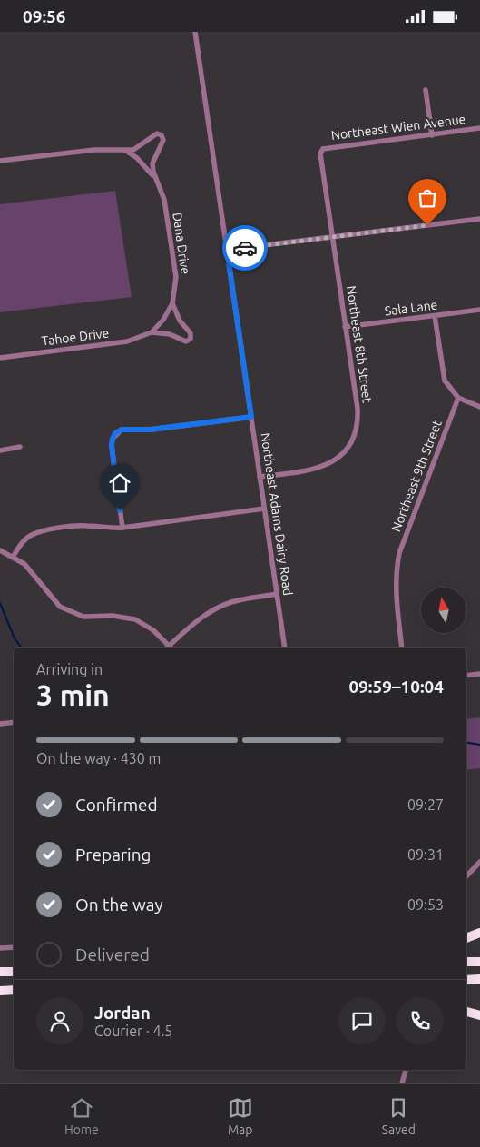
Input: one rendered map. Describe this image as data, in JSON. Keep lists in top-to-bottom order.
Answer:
{
  "streets": {
    "street": [
      "Northeast Wien Avenue",
      "Dana Drive",
      "Sala Lane",
      "Tahoe Drive",
      "Northeast 8th Street",
      "Northeast 9th Street",
      "Northeast Adams Dairy Road"
    ]
  },
  "crossings": [
    ["Northeast Wien Avenue", "Northeast 8th Street"],
    ["Dana Drive", "Tahoe Drive"],
    ["Sala Lane", "Northeast 8th Street"],
    ["Northeast 8th Street", "Northeast Adams Dairy Road"]
  ],
  "north": "top",
  "page": {
    "status": "09:56",
    "heading": ["3 min", "Arriving in", "09:59–10:04"],
    "panel": ["Jordan", "Courier · 4.5"],
    "bar": "On the way · 430 m",
    "list": [
      ["Confirmed", "09:27"],
      ["Preparing", "09:31"],
      ["On the way", "09:53"],
      "Delivered"
    ],
    "tabs": ["Home", "Map", "Saved"]
  }
}
